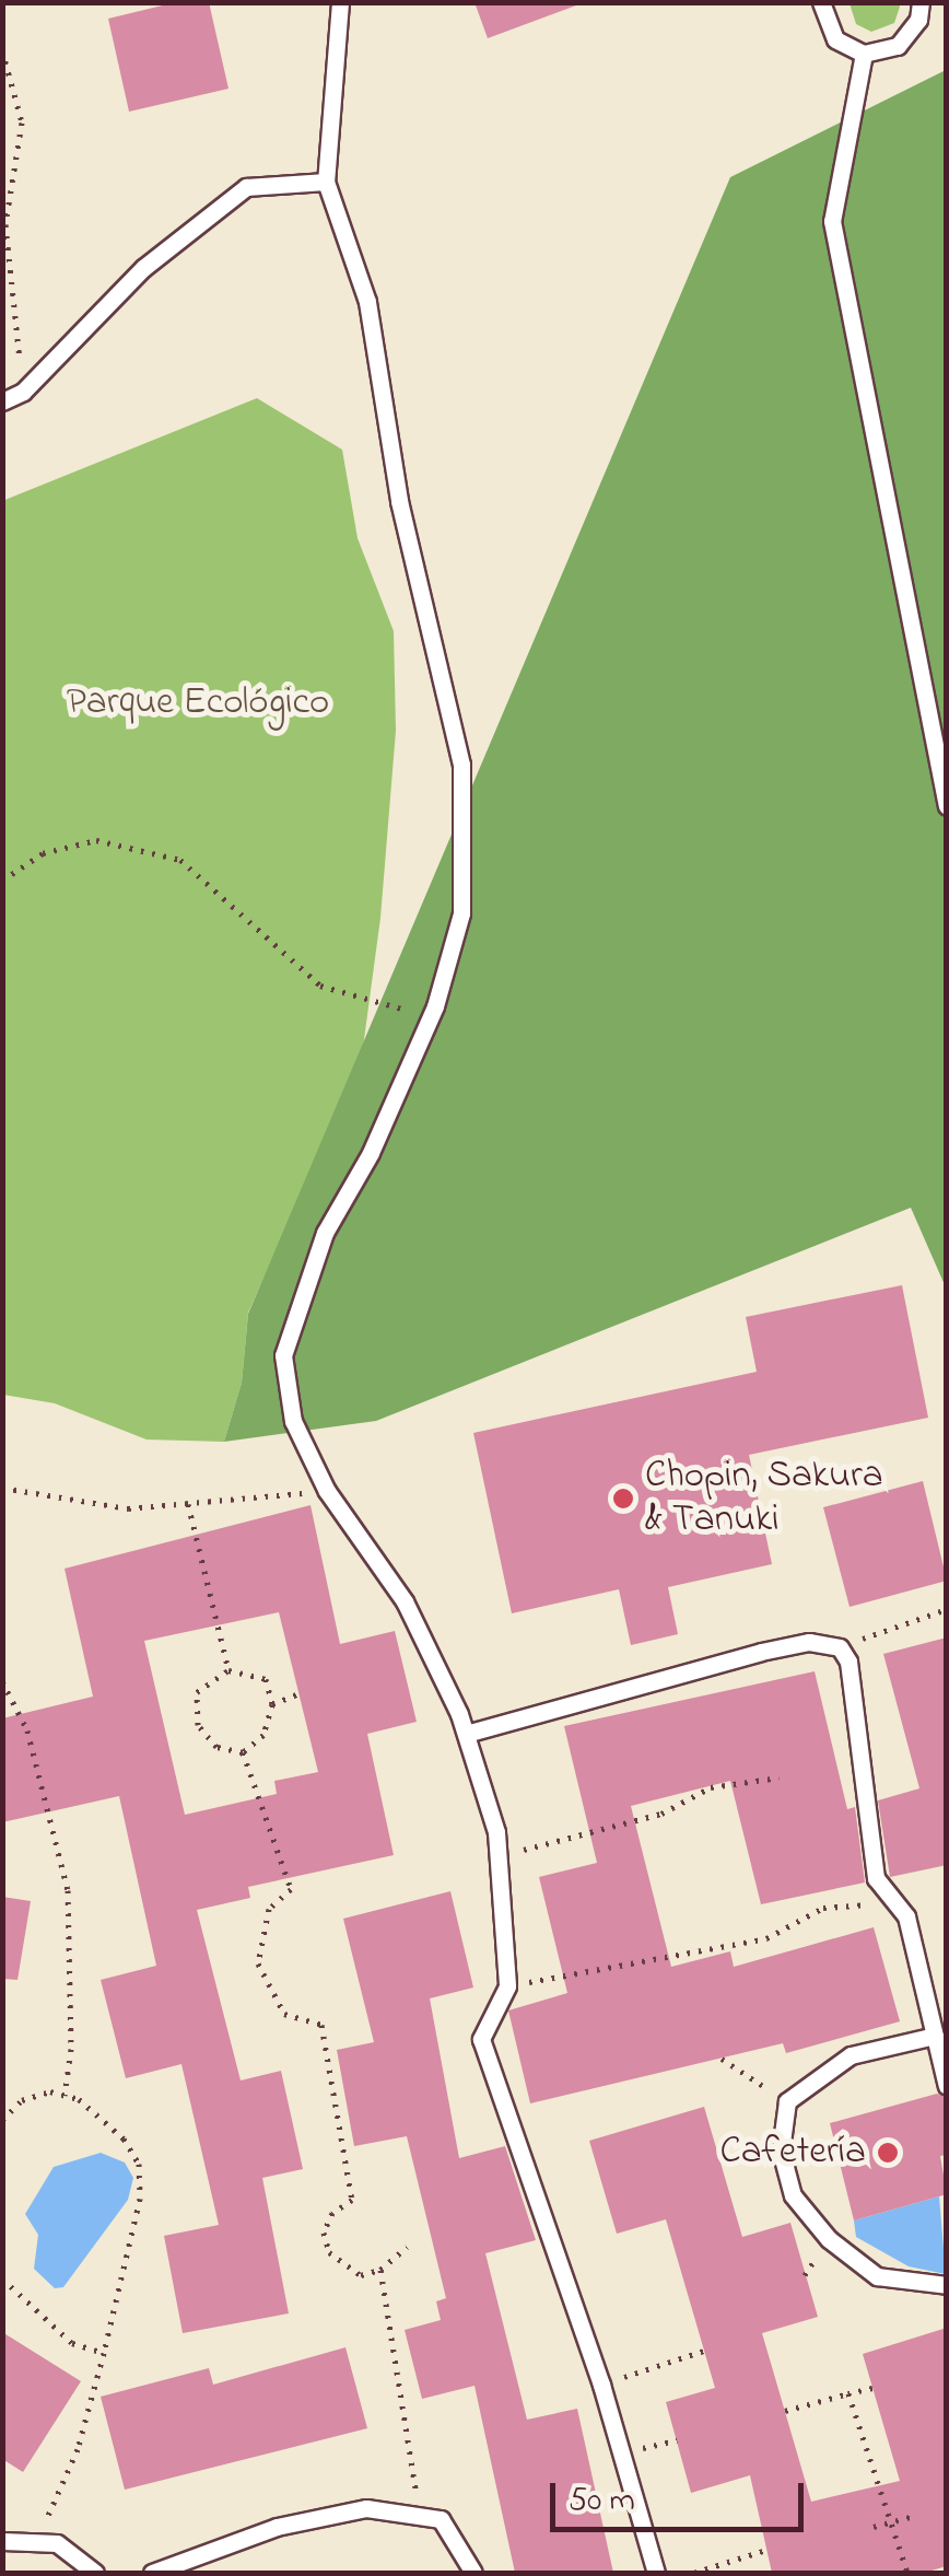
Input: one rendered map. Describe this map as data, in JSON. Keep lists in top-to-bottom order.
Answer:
{
  "parks": ["Parque Ecológico"],
  "places": ["Chopin, Sakura & Tanuki", "Cafetería"],
  "scale_bar": "50 m"
}
